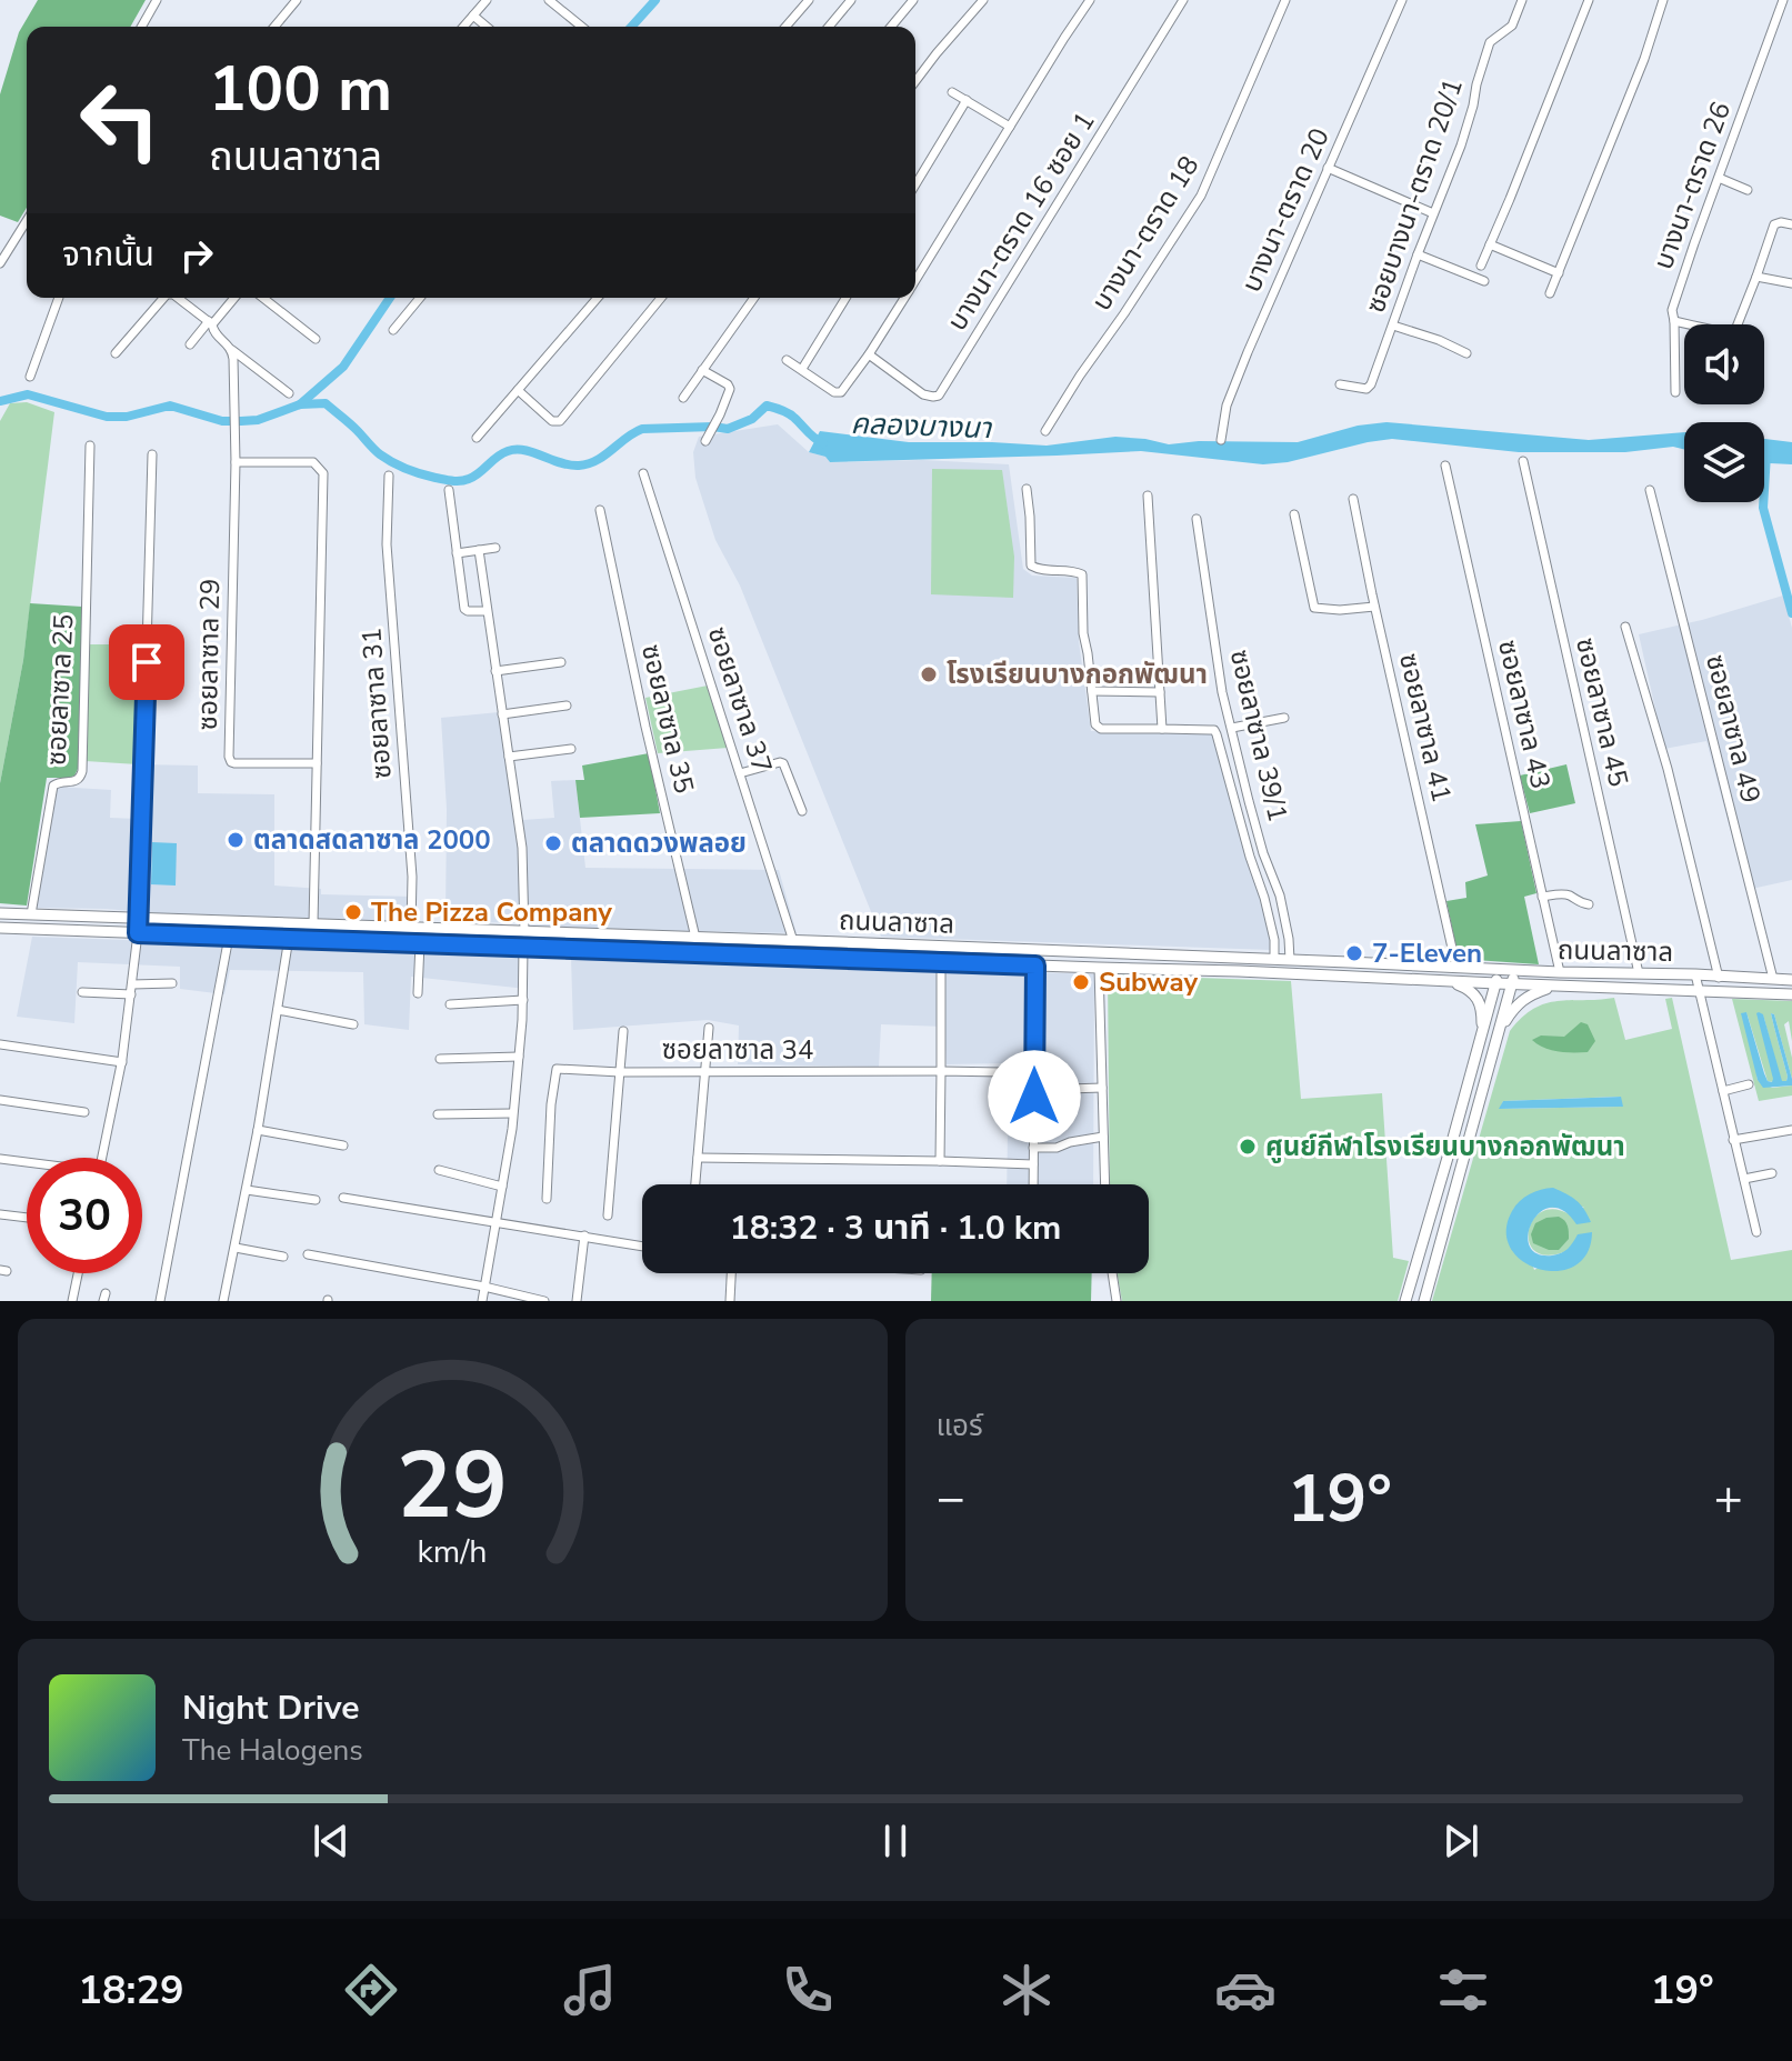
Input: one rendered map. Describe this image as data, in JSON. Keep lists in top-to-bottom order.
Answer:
{
  "streets": {
    "street": [
      "บางนา-ตราด 26",
      "ซอยบางนา-ตราด 20/1",
      "บางนา-ตราด 20",
      "บางนา-ตราด 16 ซอย 1",
      "บางนา-ตราด 18",
      "ซอยลาซาล 29",
      "ซอยลาซาล 25",
      "ซอยลาซาล 37",
      "ซอยลาซาล 31",
      "ซอยลาซาล 45",
      "ซอยลาซาล 43",
      "ซอยลาซาล 35",
      "ซอยลาซาล 41",
      "ซอยลาซาล 49",
      "ซอยลาซาล 39/1",
      "ถนนลาซาล",
      "ซอยลาซาล 34"
    ]
  },
  "crossings": [
    ["ซอยลาซาล 25", "ถนนลาซาล"],
    ["ซอยลาซาล 37", "ถนนลาซาล"],
    ["ซอยลาซาล 31", "ถนนลาซาล"],
    ["ซอยลาซาล 45", "ถนนลาซาล"],
    ["ซอยลาซาล 43", "ถนนลาซาล"],
    ["ซอยลาซาล 35", "ถนนลาซาล"],
    ["ซอยลาซาล 41", "ถนนลาซาล"],
    ["ซอยลาซาล 49", "ถนนลาซาล"],
    ["ซอยลาซาล 39/1", "ถนนลาซาล"]
  ],
  "water": ["คลองบางนา"],
  "places": [
    "โรงเรียนบางกอกพัฒนา",
    "ตลาดสดลาซาล 2000",
    "ตลาดดวงพลอย",
    "The Pizza Company",
    "7-Eleven",
    "Subway",
    "ศูนย์กีฬาโรงเรียนบางกอกพัฒนา"
  ],
  "page": {
    "turn": ["100 m", "ถนนลาซาล"],
    "then": "จากนั้น",
    "limit": "30",
    "trip": "18:32 · 3 นาที · 1.0 km",
    "tile": "แอร์",
    "heat": ["−", "19°", "+"],
    "song": ["Night Drive", "The Halogens"],
    "tabs": ["18:29", "19°"],
    "gauge": ["29", "km/h"]
  }
}
